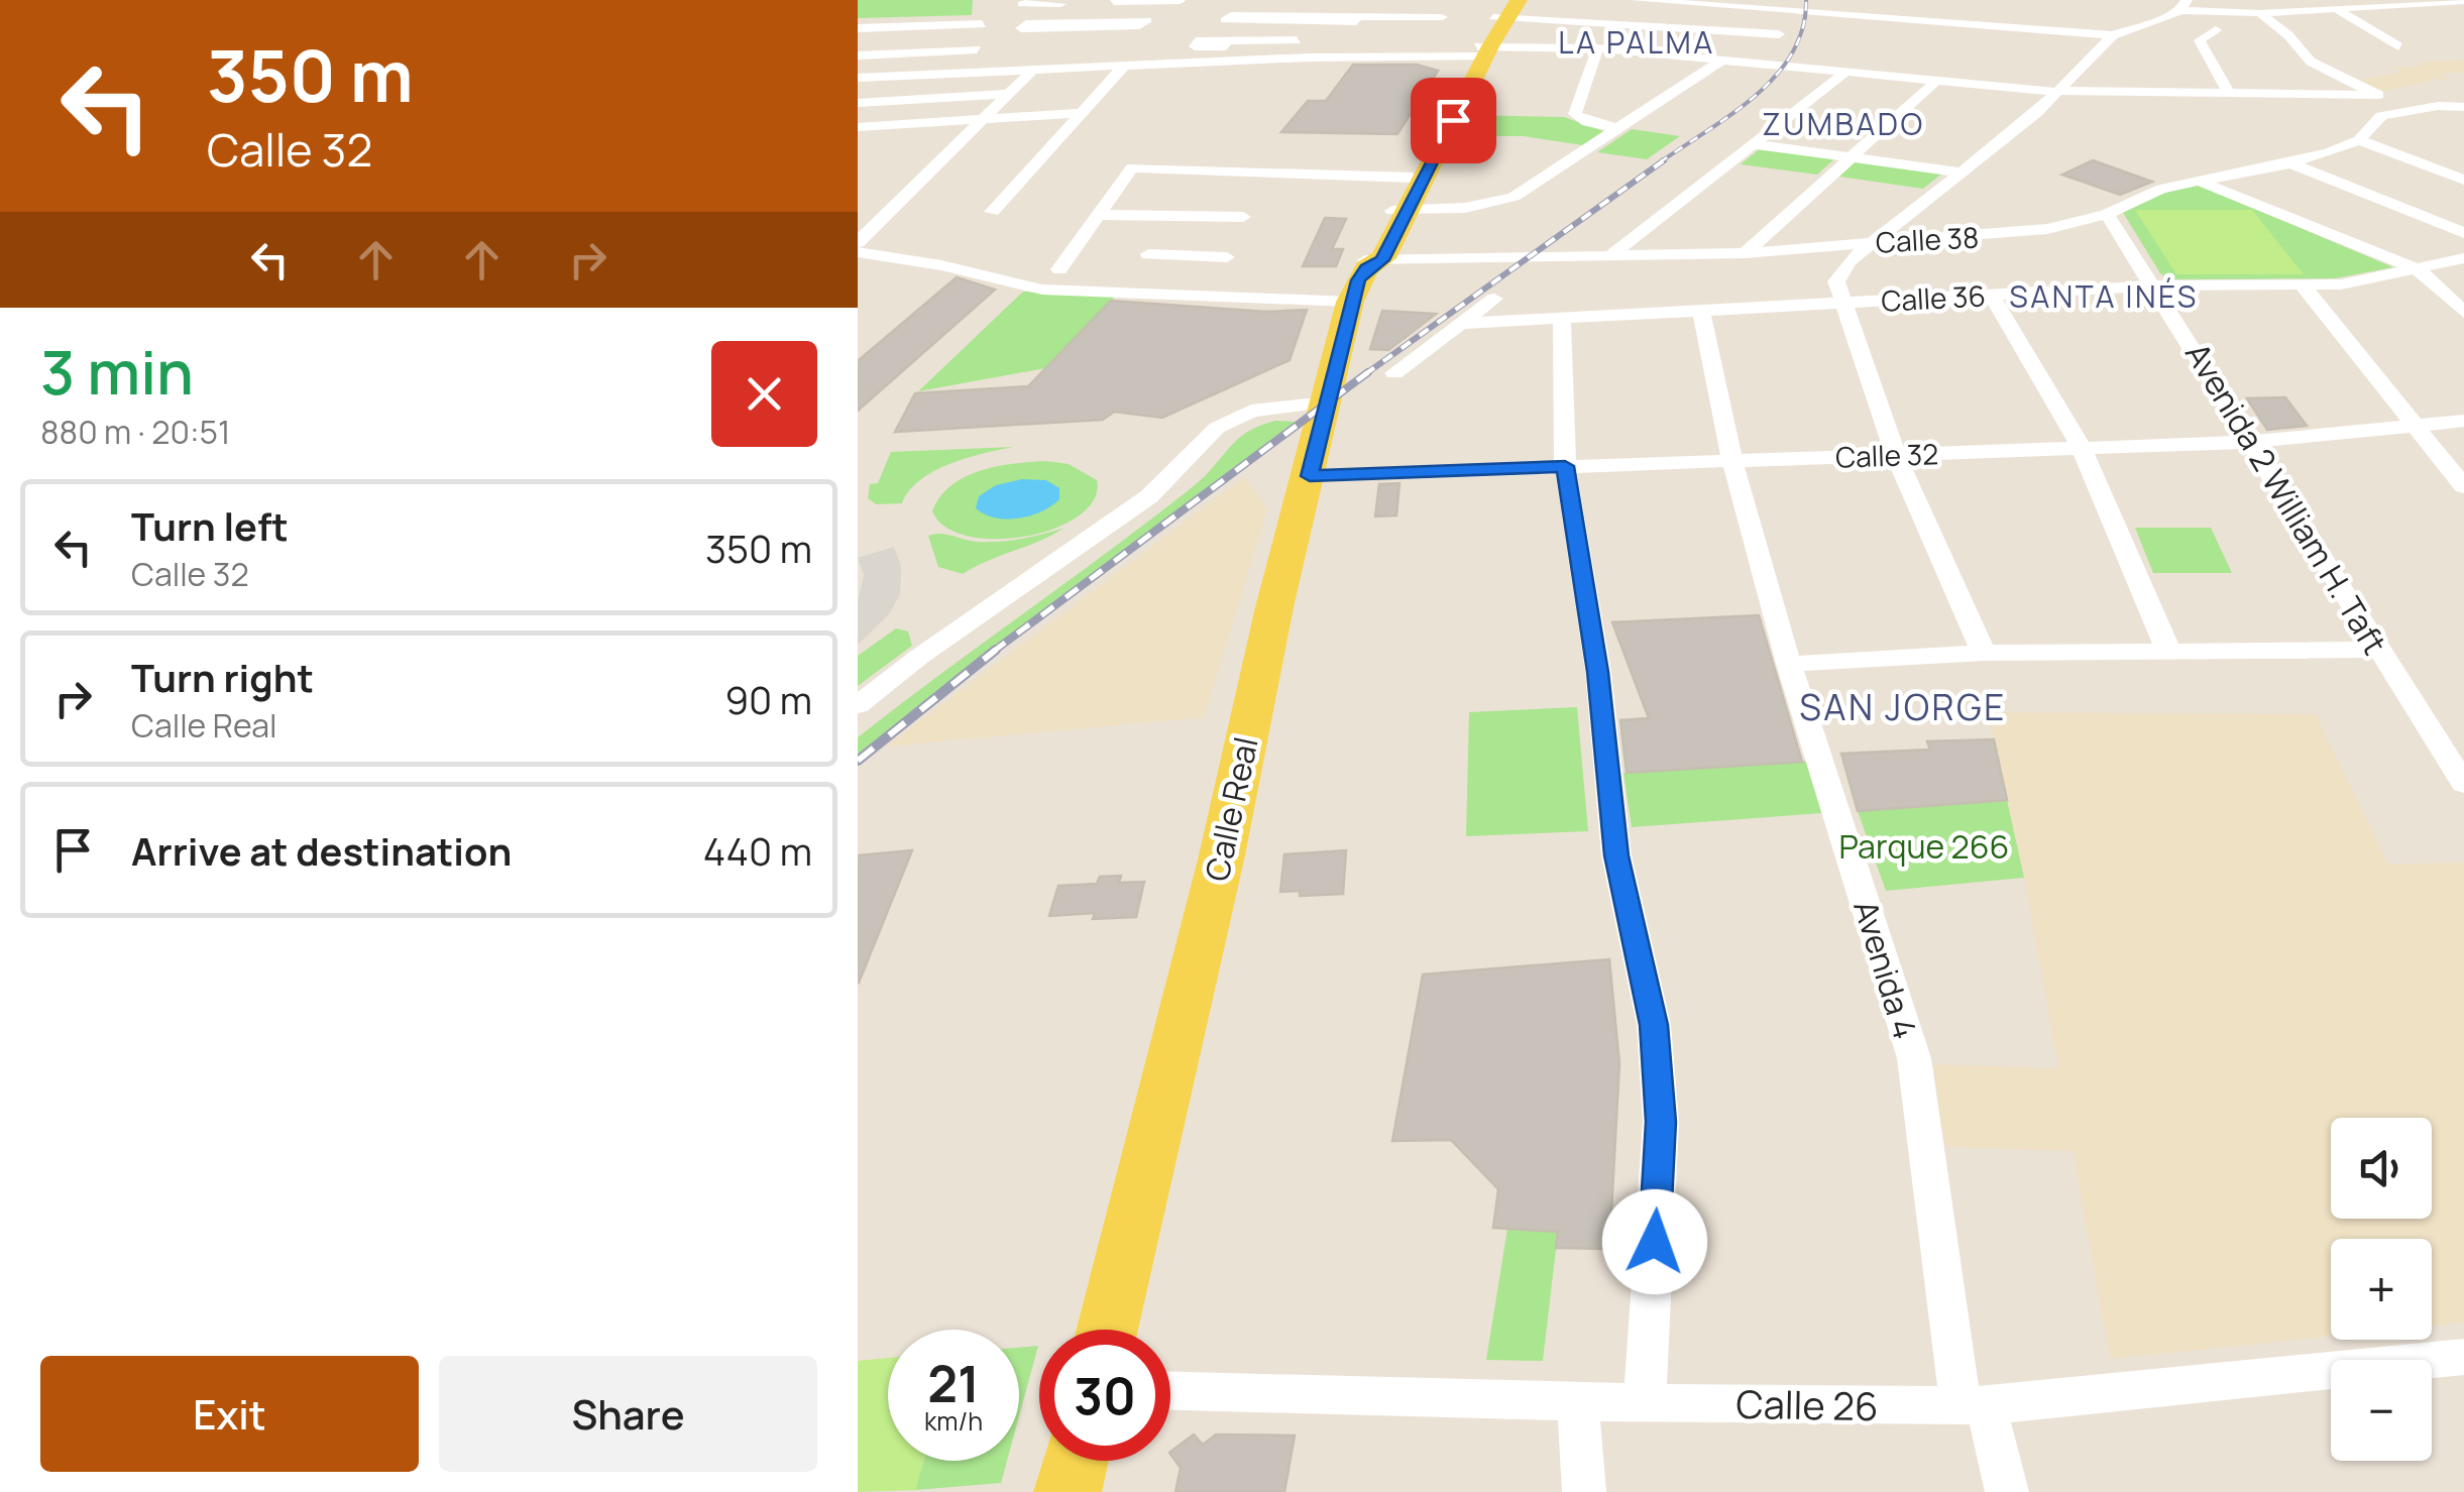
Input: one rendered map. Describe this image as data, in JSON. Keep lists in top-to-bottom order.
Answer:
{
  "streets": {
    "main road": ["Calle Real"],
    "street": [
      "Calle 38",
      "Calle 36",
      "Calle 32",
      "Avenida 2 William H. Taft",
      "Avenida 4",
      "Calle 26"
    ]
  },
  "crossings": [
    ["Calle 38", "Avenida 2 William H. Taft"],
    ["Calle 38", "Calle Real"],
    ["Calle 36", "Avenida 2 William H. Taft"],
    ["Calle 36", "Avenida 4"],
    ["Calle 32", "Avenida 2 William H. Taft"],
    ["Calle 32", "Calle Real"],
    ["Calle 32", "Avenida 4"],
    ["Avenida 4", "Calle 26"]
  ],
  "districts": [
    "LA PALMA",
    "ZUMBADO",
    "SANTA INÉS",
    "SAN JORGE"
  ],
  "parks": ["Parque 266"],
  "page": {
    "turn": ["350 m", "Calle 32"],
    "heading": ["3 min", "880 m · 20:51"],
    "list": [
      {
        "name": "Turn left",
        "note": "Calle 32",
        "value": "350 m"
      },
      {
        "name": "Turn right",
        "note": "Calle Real",
        "value": "90 m"
      },
      {
        "name": "Arrive at destination",
        "value": "440 m"
      }
    ],
    "map_buttons": ["+", "−"],
    "speed": "21 km/h",
    "limit": "30",
    "buttons": ["Exit", "Share"]
  }
}
